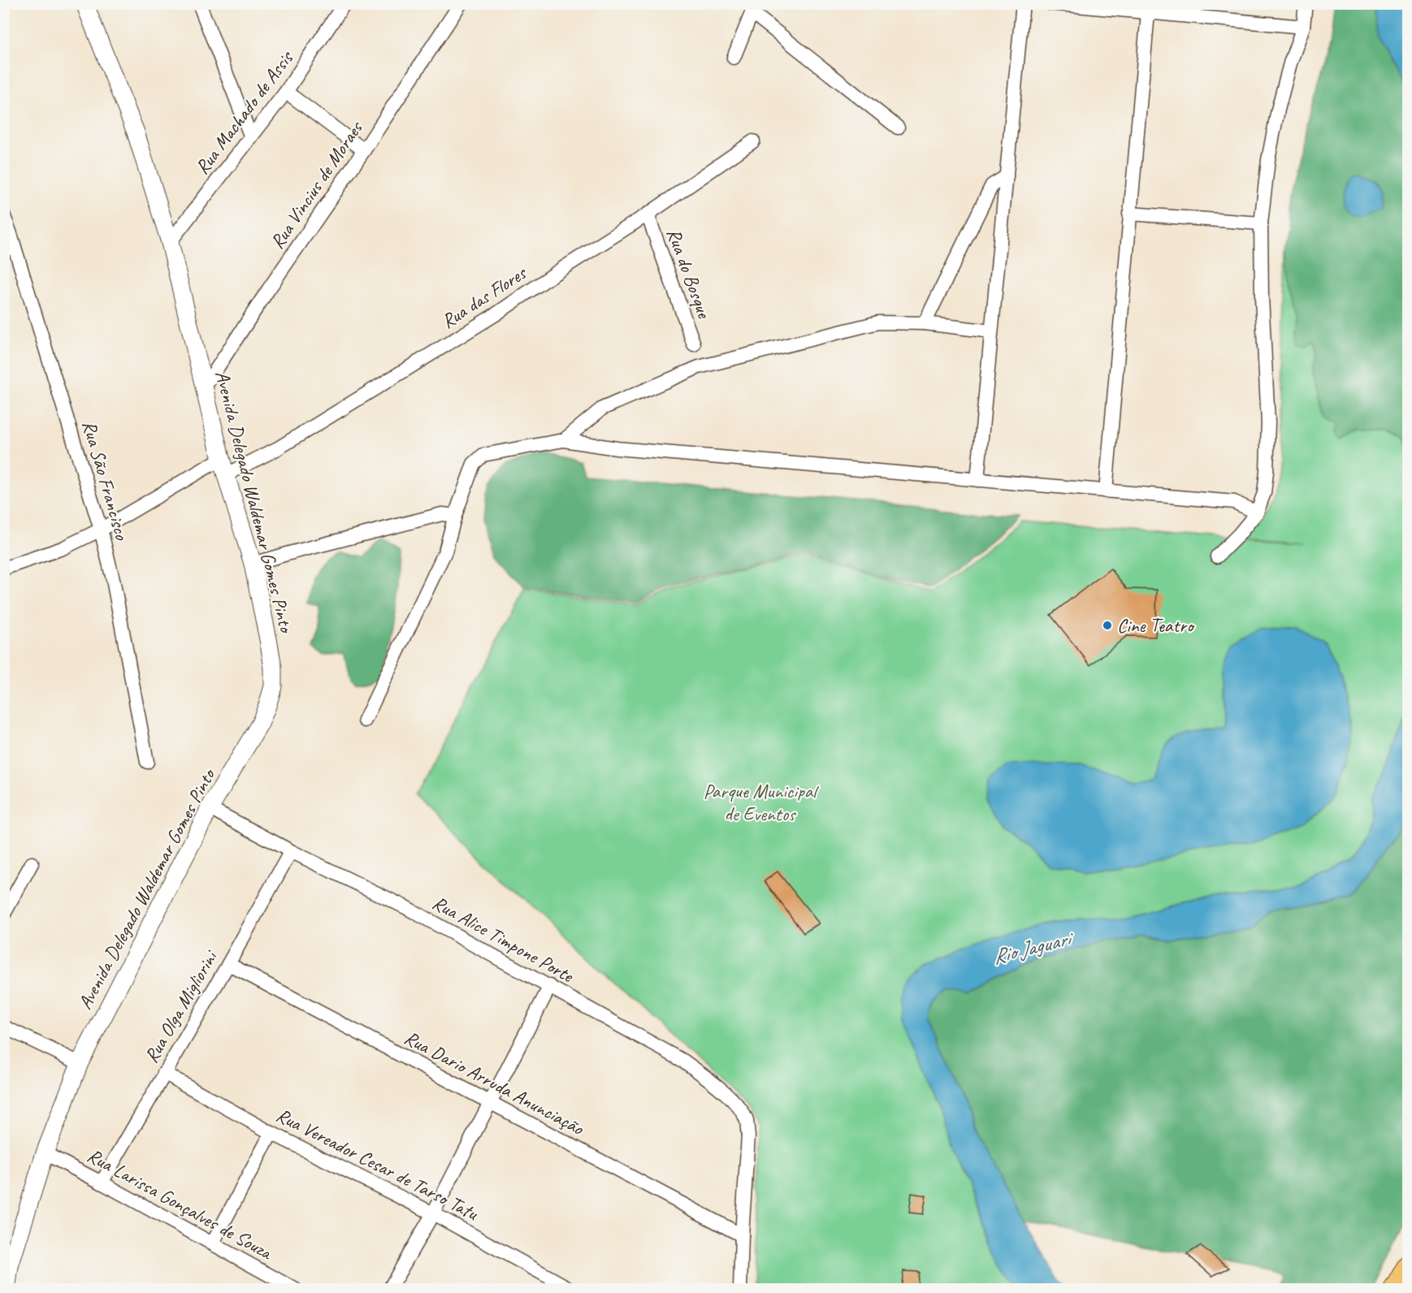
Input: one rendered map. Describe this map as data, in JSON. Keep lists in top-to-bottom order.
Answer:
{
  "streets": {
    "street": [
      "Rua Machado de Assis",
      "Rua Vincius de Moraes",
      "Rua do Bosque",
      "Rua das Flores",
      "Rua São Francisco",
      "Avenida Delegado Waldemar Gomes Pinto",
      "Rua Alice Timpone Porte",
      "Rua Olga Migliorini",
      "Rua Dario Arruda Anunciação",
      "Rua Vereador Cesar de Tarso Tatu",
      "Rua Larissa Gonçalves de Souza"
    ]
  },
  "crossings": [
    ["Rua Machado de Assis", "Avenida Delegado Waldemar Gomes Pinto"],
    ["Rua Vincius de Moraes", "Avenida Delegado Waldemar Gomes Pinto"],
    ["Rua do Bosque", "Rua das Flores"],
    ["Rua das Flores", "Rua São Francisco"],
    ["Rua das Flores", "Avenida Delegado Waldemar Gomes Pinto"],
    ["Avenida Delegado Waldemar Gomes Pinto", "Rua Alice Timpone Porte"],
    ["Avenida Delegado Waldemar Gomes Pinto", "Rua Larissa Gonçalves de Souza"],
    ["Rua Alice Timpone Porte", "Rua Olga Migliorini"],
    ["Rua Alice Timpone Porte", "Rua Dario Arruda Anunciação"],
    ["Rua Olga Migliorini", "Rua Dario Arruda Anunciação"],
    ["Rua Olga Migliorini", "Rua Vereador Cesar de Tarso Tatu"],
    ["Rua Olga Migliorini", "Rua Larissa Gonçalves de Souza"]
  ],
  "water": ["Rio Jaguari"],
  "parks": ["Parque Municipal de Eventos"],
  "places": ["Cine Teatro"]
}
